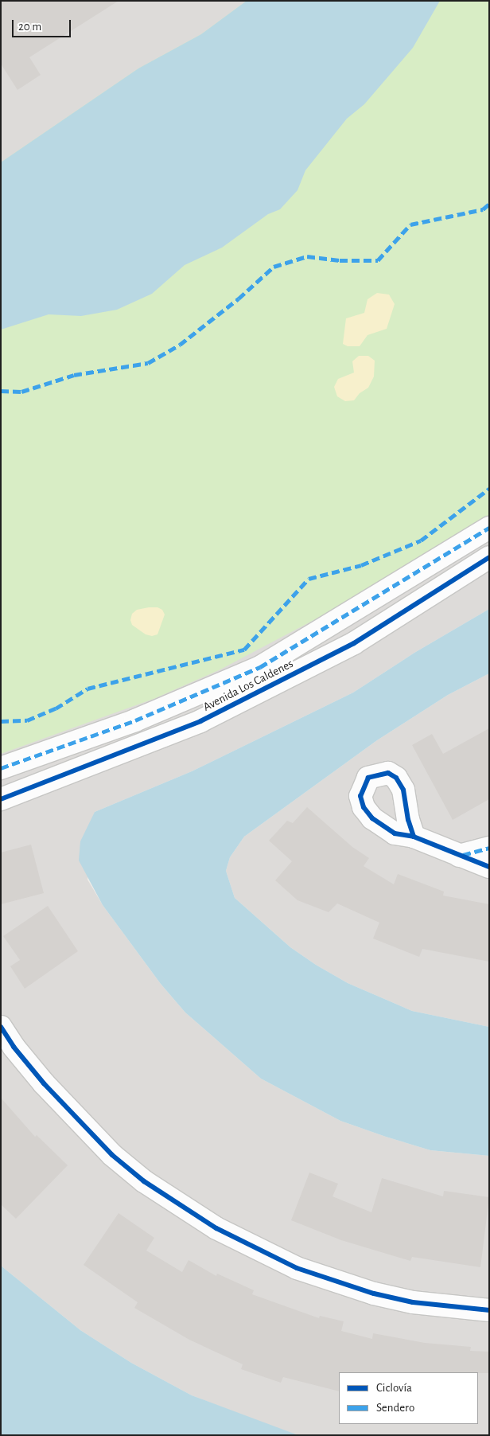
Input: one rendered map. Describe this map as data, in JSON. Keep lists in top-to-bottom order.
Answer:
{
  "streets": {
    "street": ["Avenida Los Caldenes"]
  },
  "legend": ["Ciclovía", "Sendero"],
  "scale_bar": "20 m"
}
